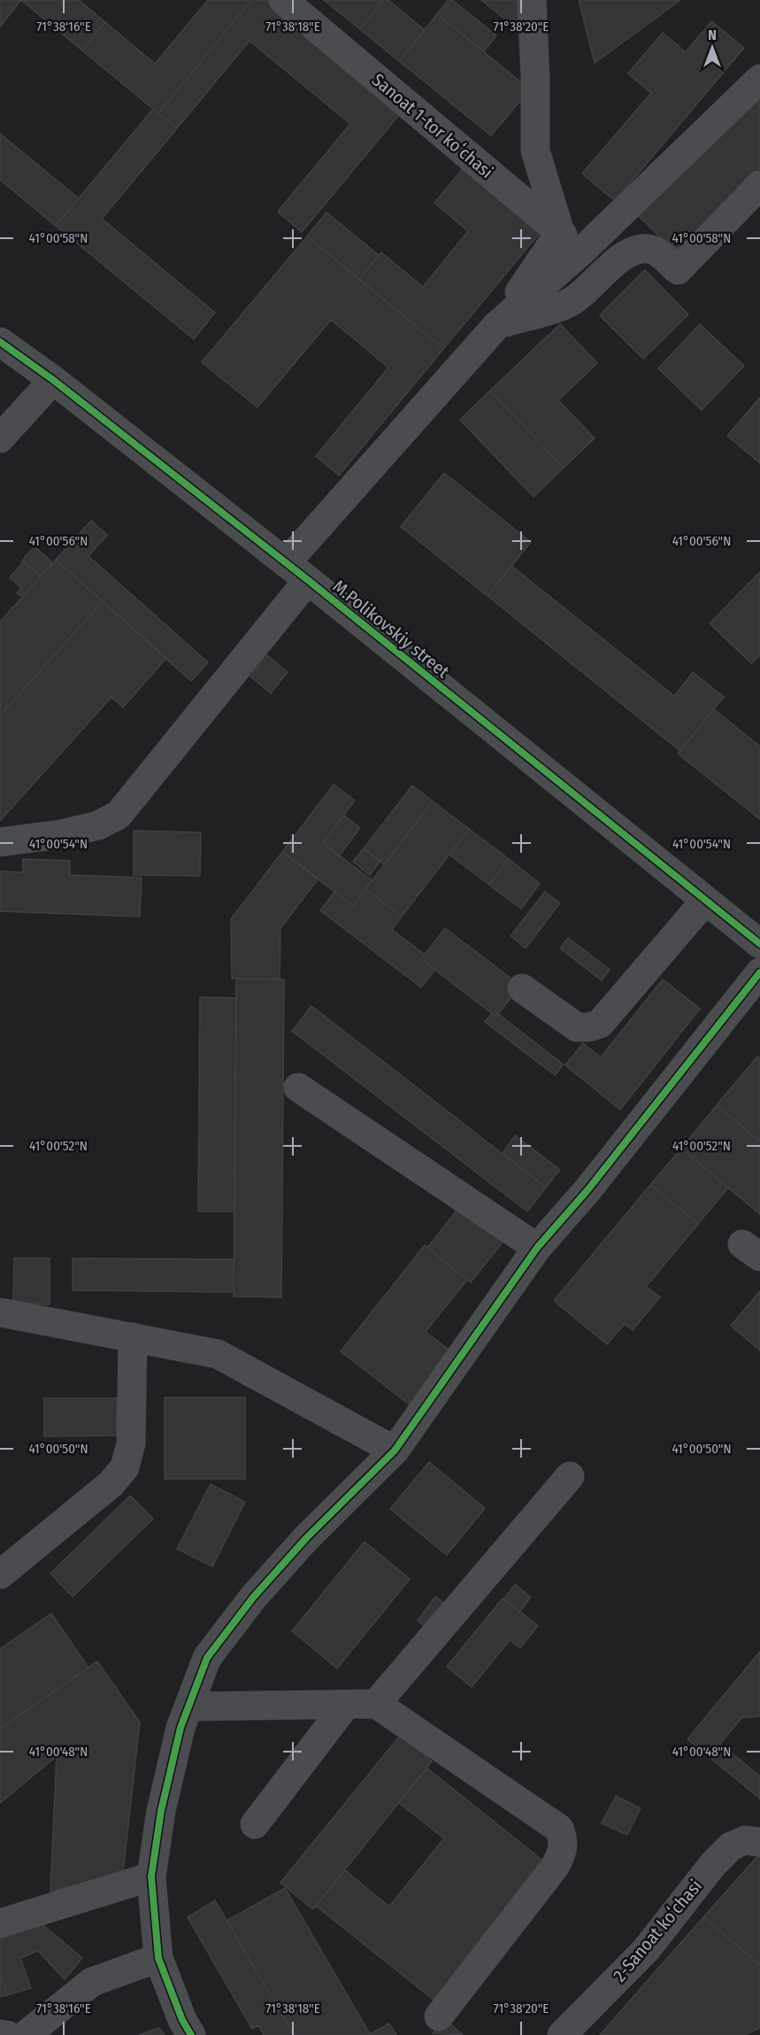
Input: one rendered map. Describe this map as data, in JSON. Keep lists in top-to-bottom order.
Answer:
{
  "streets": {
    "street": ["Sanoat 1-tor koʻchasi", "M.Polikovskiy street", "2-Sanoat koʻchasi"]
  },
  "north": "top",
  "coordinates": [
    "71°38'16\"E",
    "71°38'18\"E",
    "71°38'20\"E",
    "41°00'58\"N",
    "41°00'56\"N",
    "41°00'54\"N",
    "41°00'52\"N",
    "41°00'50\"N",
    "41°00'48\"N"
  ]
}
